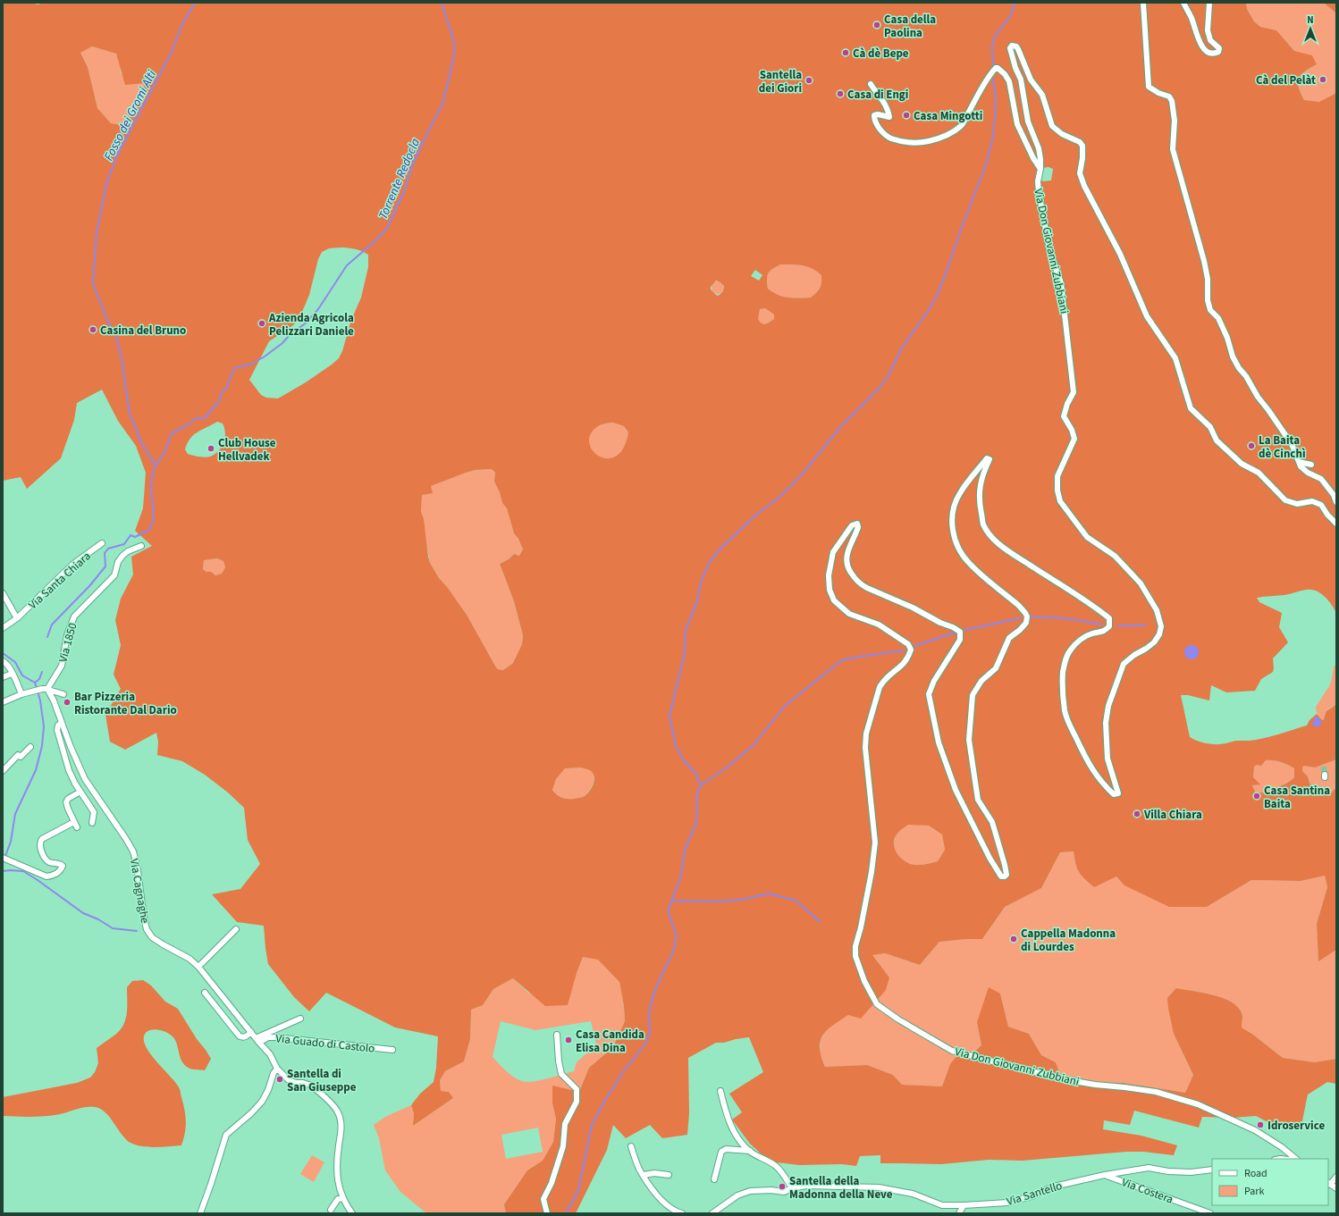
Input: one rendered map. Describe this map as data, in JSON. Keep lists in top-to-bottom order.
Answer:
{
  "streets": {
    "street": [
      "Via Don Giovanni Zubbiani",
      "Via Santa Chiara",
      "Via 1850",
      "Via Cagnaghe",
      "Via Guado di Castolo",
      "Via Costera",
      "Via Santello"
    ]
  },
  "crossings": [
    ["Via 1850", "Via Cagnaghe"],
    ["Via Cagnaghe", "Via Guado di Castolo"],
    ["Via Costera", "Via Santello"]
  ],
  "water": ["Fosso dei Gromi Alti", "Torrente Redocla"],
  "places": [
    "Casa della Paolina",
    "Cà dè Bepe",
    "Cà del Pelàt",
    "Santella dei Giori",
    "Casa di Engi",
    "Casa Mingotti",
    "Azienda Agricola Pelizzari Daniele",
    "Casina del Bruno",
    "La Baita dè Cinchì",
    "Club House Hellvadek",
    "Bar Pizzeria Ristorante Dal Dario",
    "Casa Santina Baita",
    "Villa Chiara",
    "Cappella Madonna di Lourdes",
    "Casa Candida Elisa Dina",
    "Santella di San Giuseppe",
    "Idroservice",
    "Santella della Madonna della Neve"
  ],
  "legend": ["Road", "Park"],
  "north": "top"
}
